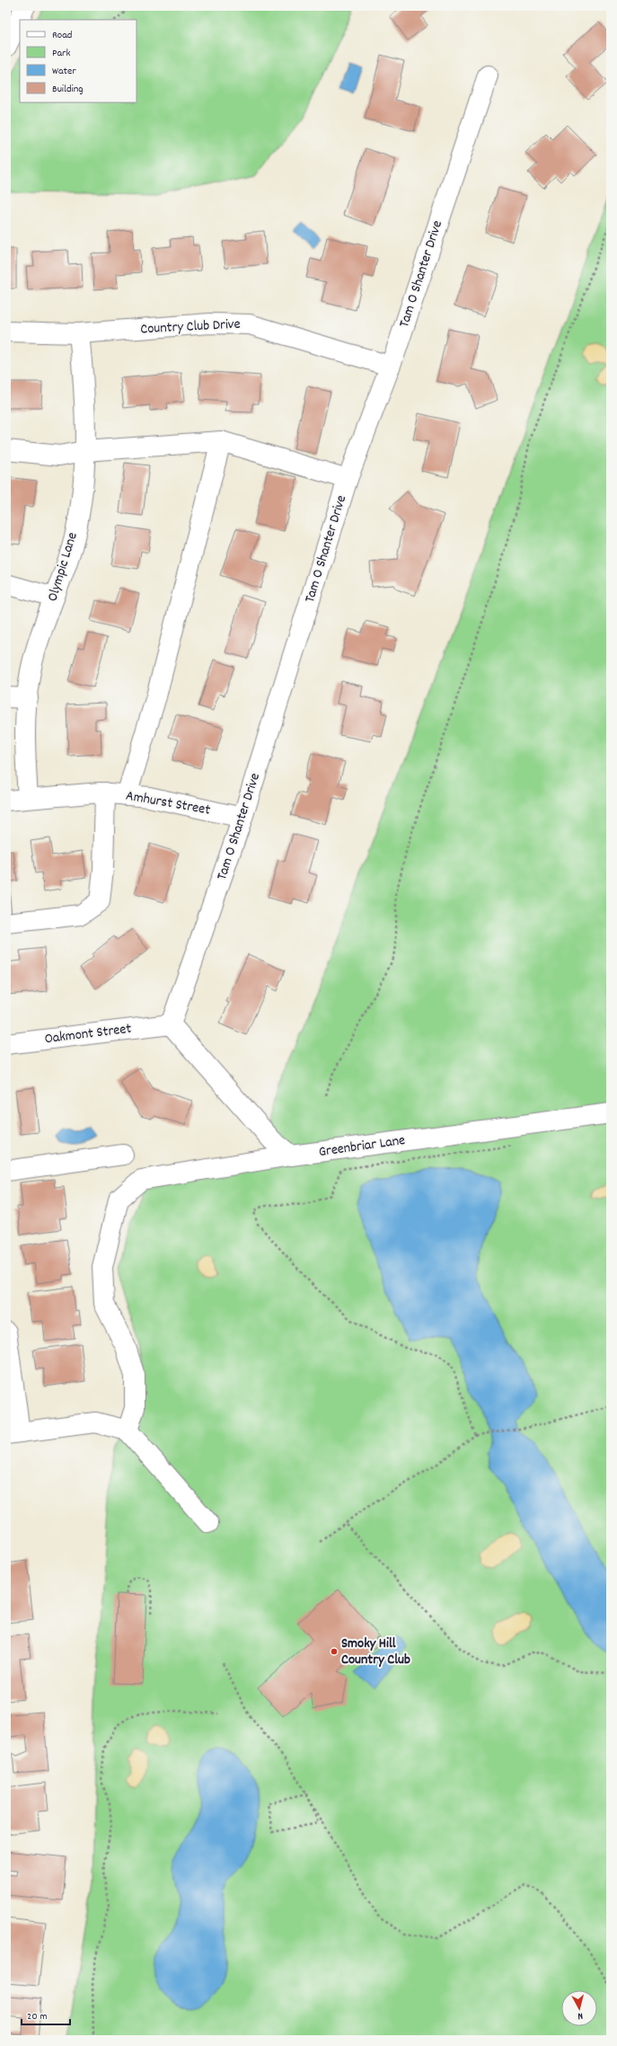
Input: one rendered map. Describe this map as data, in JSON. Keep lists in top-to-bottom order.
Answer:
{
  "streets": {
    "street": [
      "Tam O Shanter Drive",
      "Country Club Drive",
      "Olympic Lane",
      "Amhurst Street",
      "Oakmont Street",
      "Greenbriar Lane"
    ]
  },
  "crossings": [
    ["Tam O Shanter Drive", "Country Club Drive"],
    ["Tam O Shanter Drive", "Amhurst Street"],
    ["Tam O Shanter Drive", "Oakmont Street"],
    ["Country Club Drive", "Olympic Lane"],
    ["Olympic Lane", "Amhurst Street"]
  ],
  "places": ["Smoky Hill Country Club"],
  "legend": [
    "Road",
    "Park",
    "Water",
    "Building"
  ],
  "scale_bar": "20 m",
  "north": "bottom"
}
